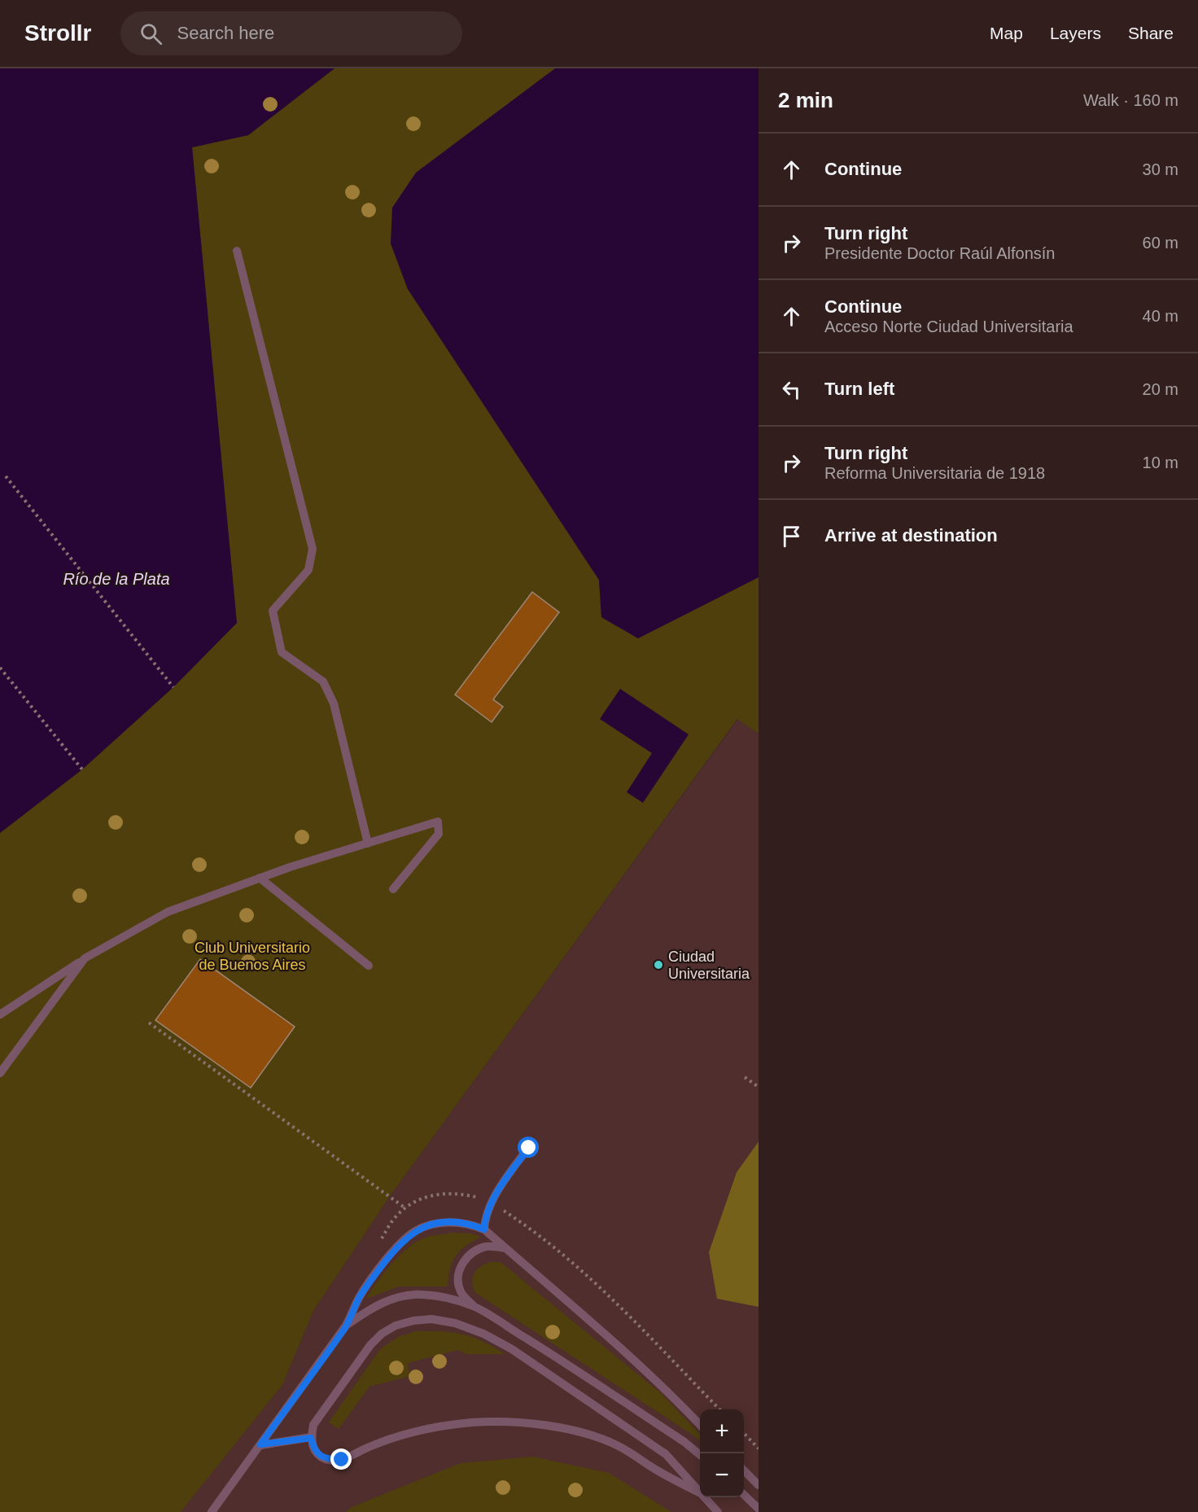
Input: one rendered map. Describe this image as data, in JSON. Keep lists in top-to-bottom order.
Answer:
{
  "water": ["Río de la Plata"],
  "parks": ["Club Universitario de Buenos Aires"],
  "places": ["Ciudad Universitaria"],
  "page": {
    "header": "Strollr",
    "search": "Search here",
    "nav": ["Map", "Layers", "Share"],
    "heading": ["2 min", "Walk · 160 m"],
    "list": [
      ["Continue", "30 m"],
      ["Turn right", "Presidente Doctor Raúl Alfonsín", "60 m"],
      ["Continue", "Acceso Norte Ciudad Universitaria", "40 m"],
      ["Turn left", "20 m"],
      ["Turn right", "Reforma Universitaria de 1918", "10 m"],
      "Arrive at destination"
    ],
    "map_buttons": ["+", "−"]
  }
}
